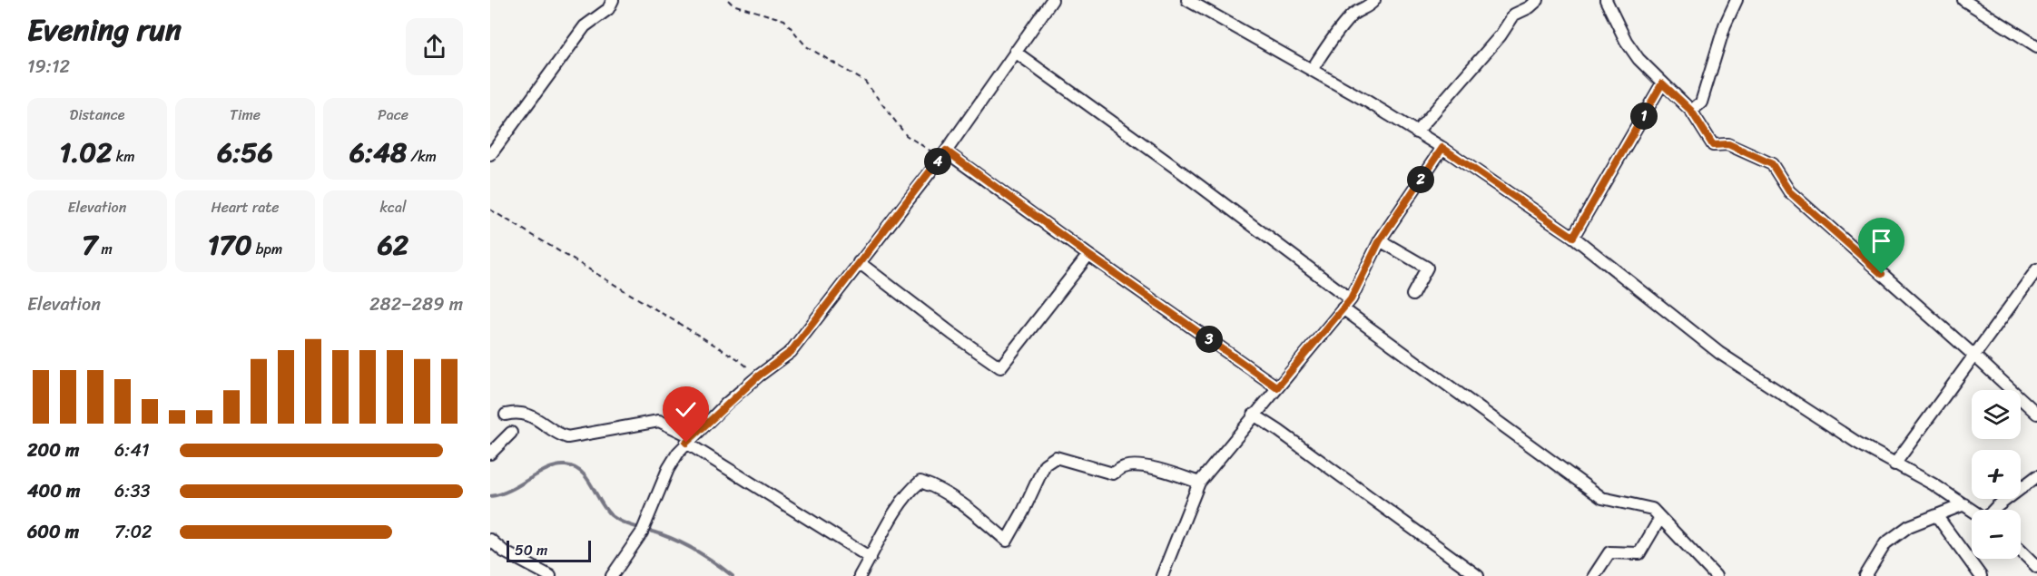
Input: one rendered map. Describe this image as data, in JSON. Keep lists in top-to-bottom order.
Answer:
{
  "scale_bar": "50 m",
  "page": {
    "heading": ["Evening run", "19:12"],
    "stats": [
      ["Distance", "1.02 km"],
      ["Time", "6:56"],
      ["Pace", "6:48 /km"],
      ["Elevation", "7 m"],
      ["Heart rate", "170 bpm"],
      ["kcal", "62"]
    ],
    "pins": [
      "1",
      "4",
      "2",
      "3"
    ],
    "chart": ["Elevation", "282–289 m"],
    "map_buttons": ["+", "−"],
    "list": [
      {
        "name": "200 m",
        "note": "6:41"
      },
      {
        "name": "400 m",
        "note": "6:33"
      },
      {
        "name": "600 m",
        "note": "7:02"
      }
    ],
    "scale": "50 m"
  }
}
